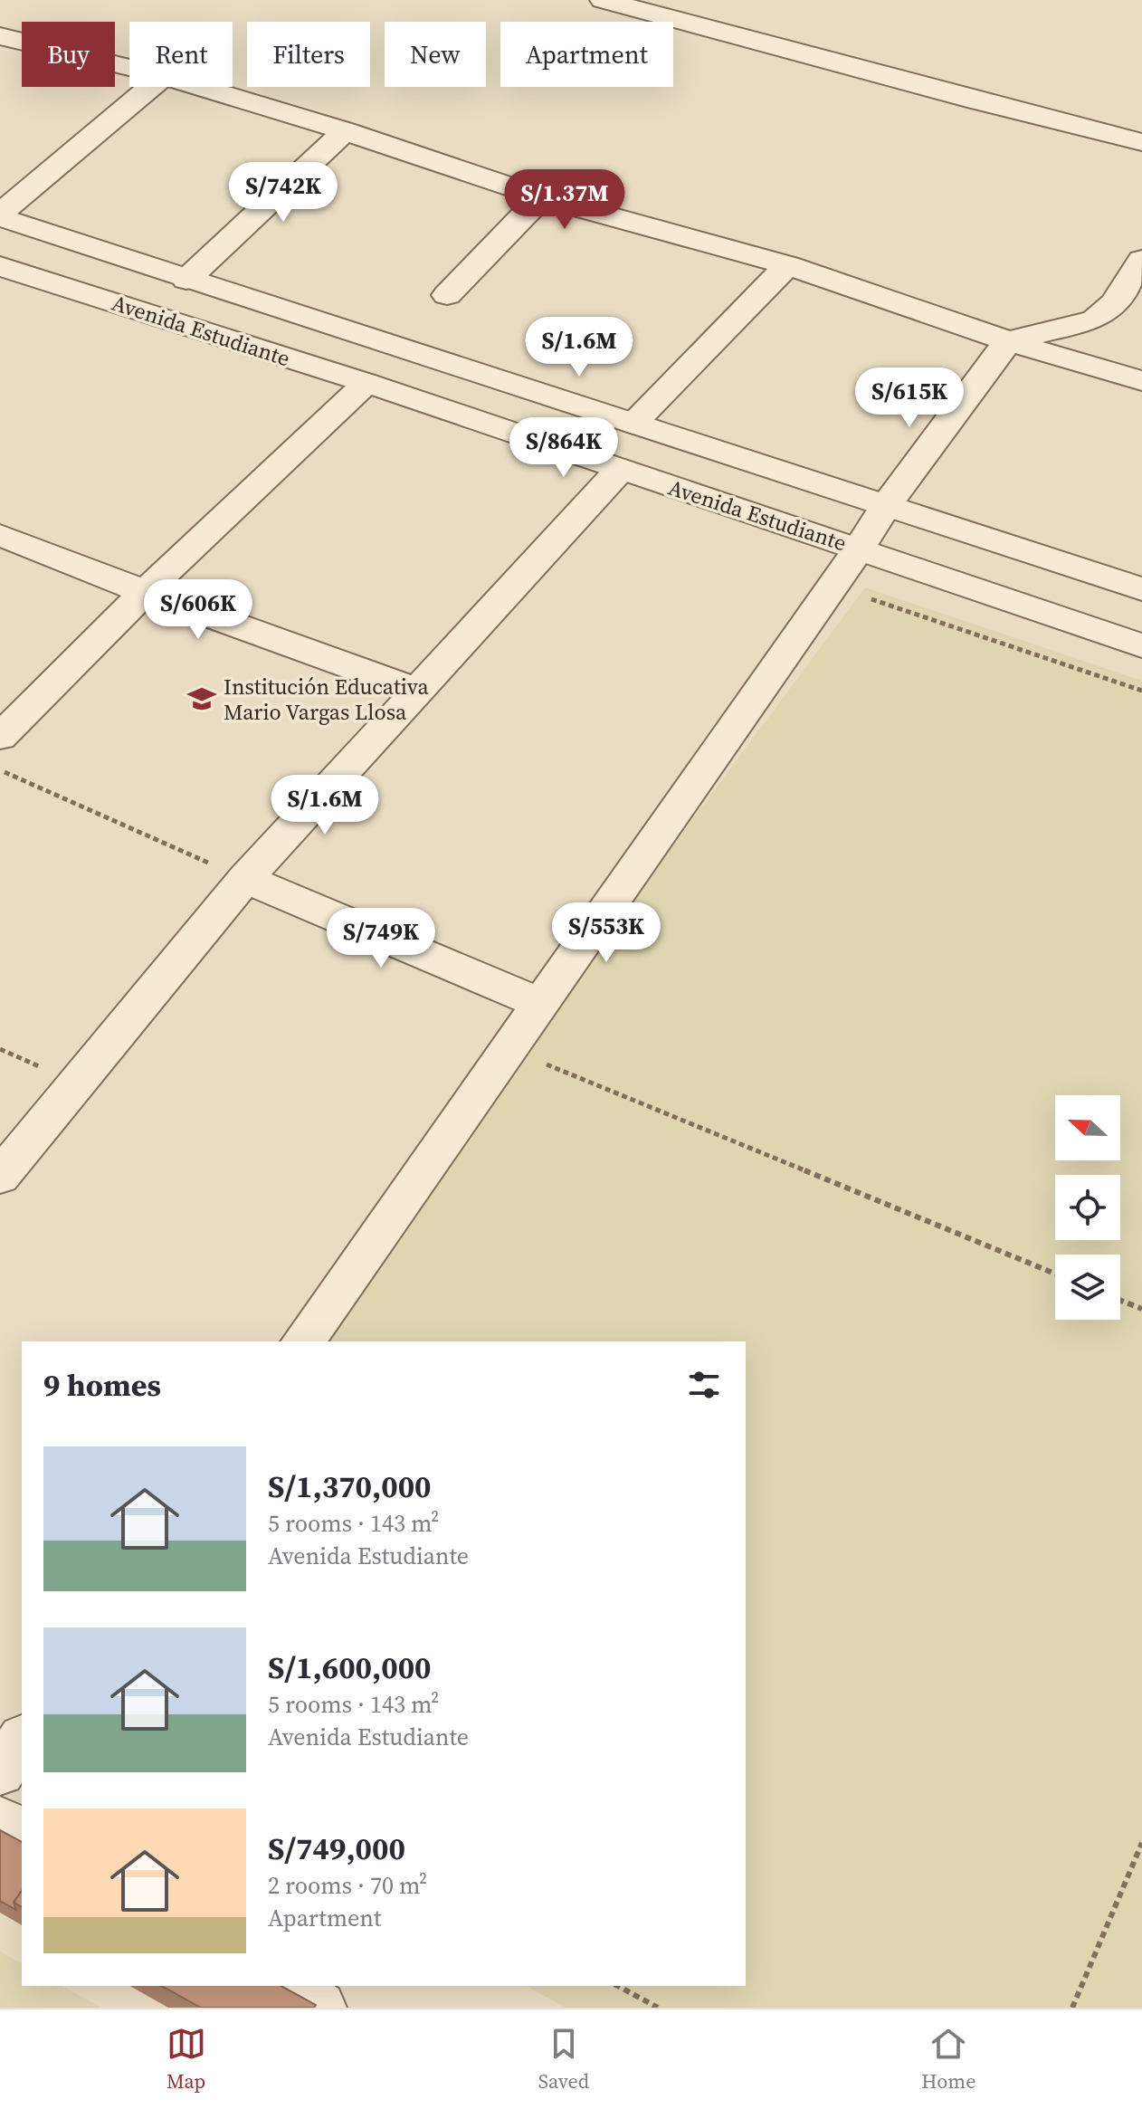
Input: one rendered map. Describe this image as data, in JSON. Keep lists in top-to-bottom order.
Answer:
{
  "streets": {
    "street": ["Avenida Estudiante"]
  },
  "places": {
    "school or university": ["Institución Educativa Mario Vargas Llosa"]
  },
  "north": "left",
  "page": {
    "chip": [
      "Buy",
      "Rent",
      "Filters",
      "New",
      "Apartment"
    ],
    "price": [
      "S/742K",
      "S/1.37M",
      "S/1.6M",
      "S/615K",
      "S/864K",
      "S/606K",
      "S/1.6M",
      "S/553K",
      "S/749K"
    ],
    "heading": "9 homes",
    "list": [
      {
        "name": "S/1,370,000",
        "note": "5 rooms · 143 m² · Avenida Estudiante"
      },
      {
        "name": "S/1,600,000",
        "note": "5 rooms · 143 m² · Avenida Estudiante"
      },
      {
        "name": "S/749,000",
        "note": "2 rooms · 70 m² · Apartment"
      }
    ],
    "tabs": ["Map", "Saved", "Home"]
  }
}
